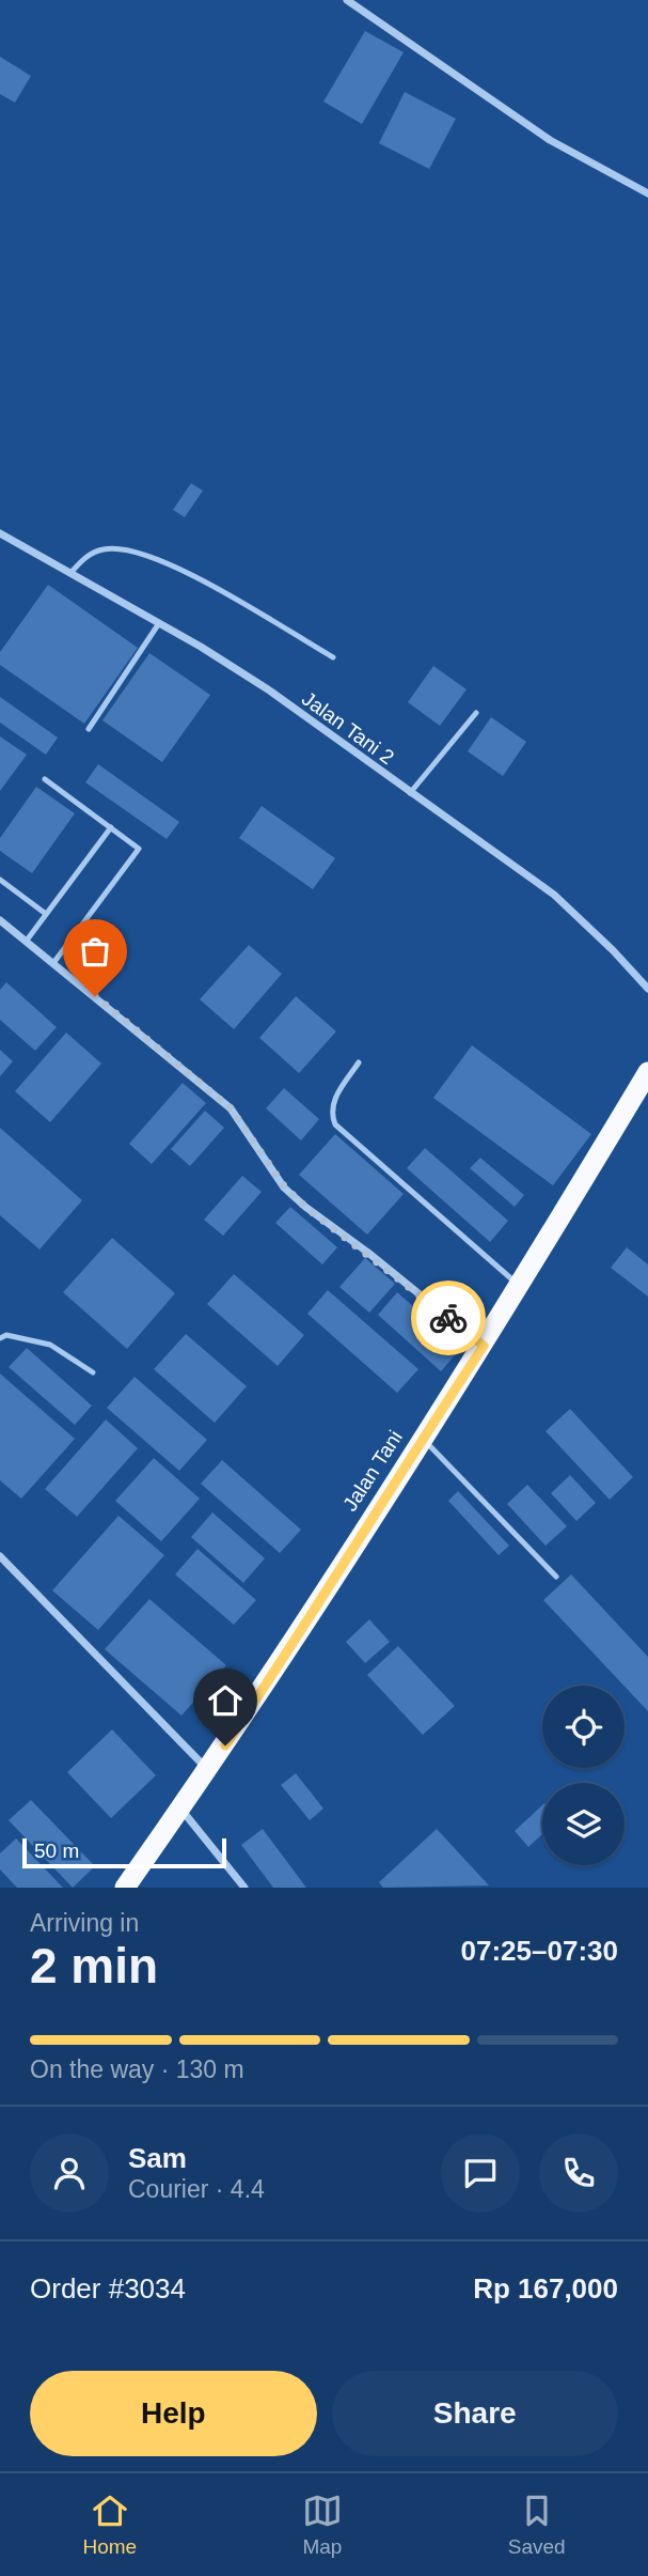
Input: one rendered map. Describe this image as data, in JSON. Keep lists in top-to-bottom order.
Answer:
{
  "streets": {
    "highway": ["Jalan Tani"],
    "street": ["Jalan Tani 2"]
  },
  "scale_bar": "50 m",
  "page": {
    "scale": "50 m",
    "heading": ["2 min", "Arriving in", "07:25–07:30"],
    "panel": [
      "Sam",
      "Courier · 4.4",
      "Order #3034",
      "Rp 167,000"
    ],
    "bar": "On the way · 130 m",
    "buttons": ["Help", "Share"],
    "tabs": ["Home", "Map", "Saved"]
  }
}
